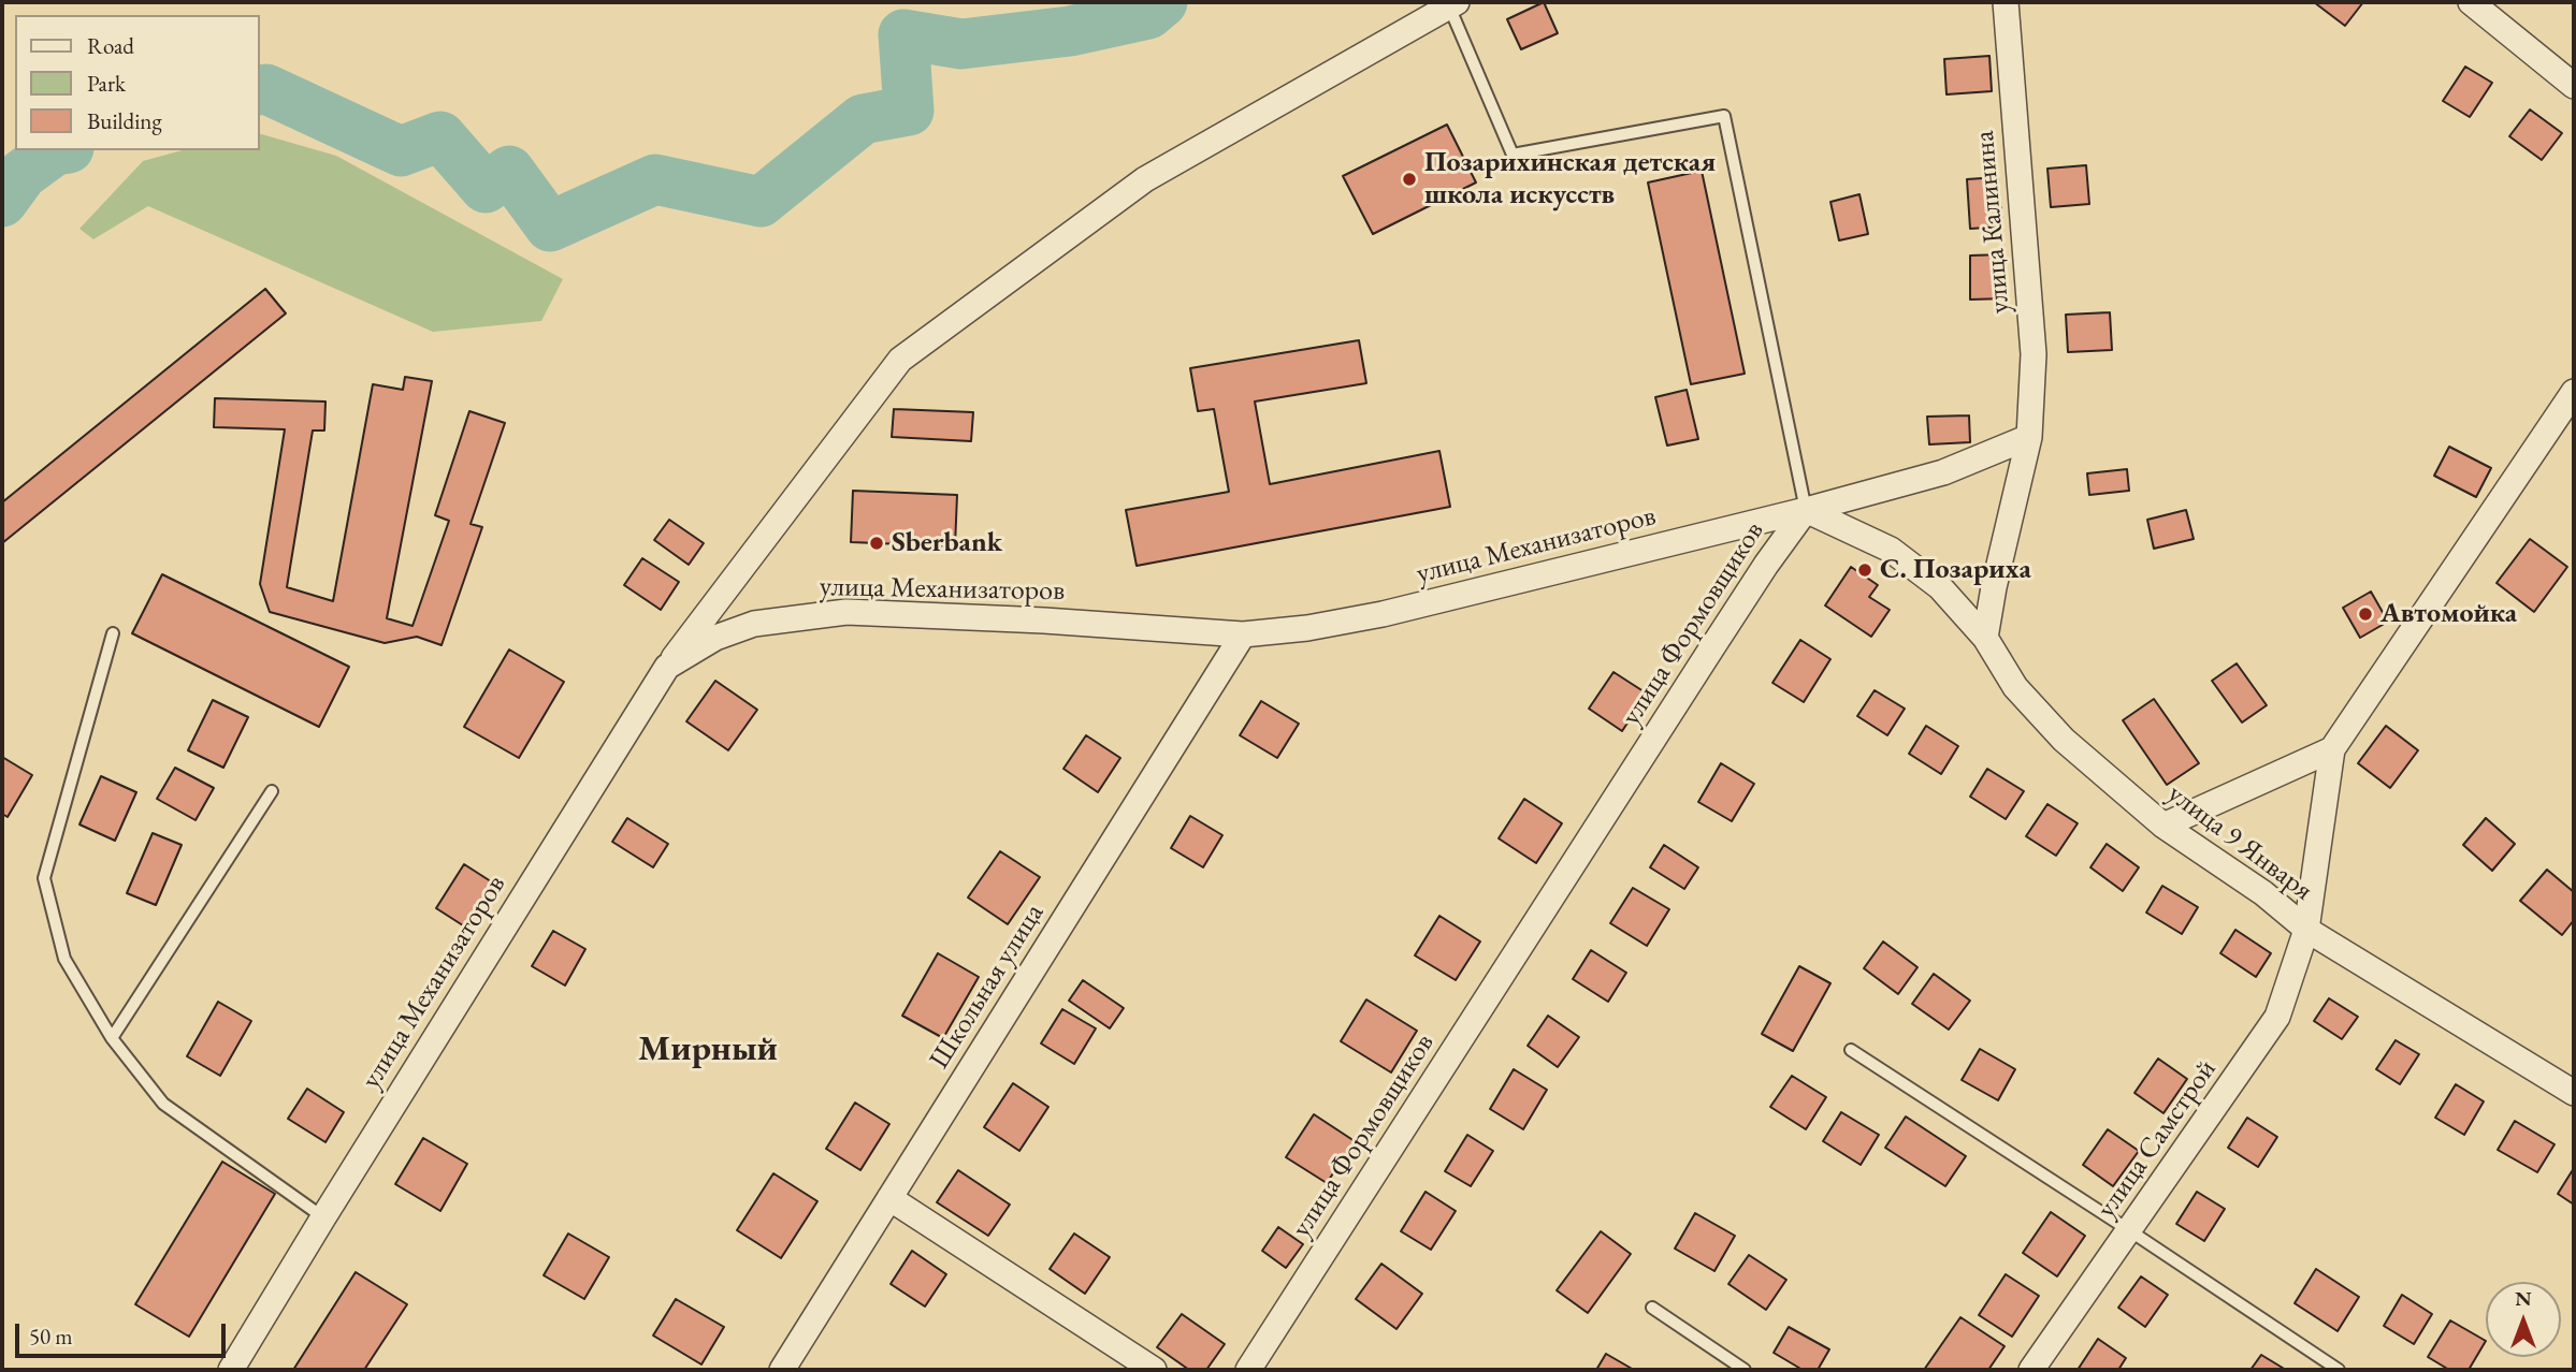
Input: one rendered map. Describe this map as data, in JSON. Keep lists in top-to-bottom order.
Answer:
{
  "streets": {
    "street": [
      "улица Калинина",
      "улица Механизаторов",
      "улица Формовщиков",
      "улица 9 Января",
      "Школьная улица",
      "улица Самстрой"
    ]
  },
  "crossings": [
    ["улица Калинина", "улица Механизаторов"],
    ["улица Калинина", "улица 9 Января"],
    ["улица Механизаторов", "улица Формовщиков"],
    ["улица Механизаторов", "улица 9 Января"],
    ["улица Механизаторов", "Школьная улица"],
    ["улица Формовщиков", "улица 9 Января"],
    ["улица 9 Января", "улица Самстрой"]
  ],
  "districts": ["Мирный"],
  "places": [
    "Позарихинская детская школа искусств",
    "Sberbank",
    "С. Позариха",
    "Автомойка"
  ],
  "legend": ["Road", "Park", "Building"],
  "scale_bar": "50 m",
  "north": "top"
}
